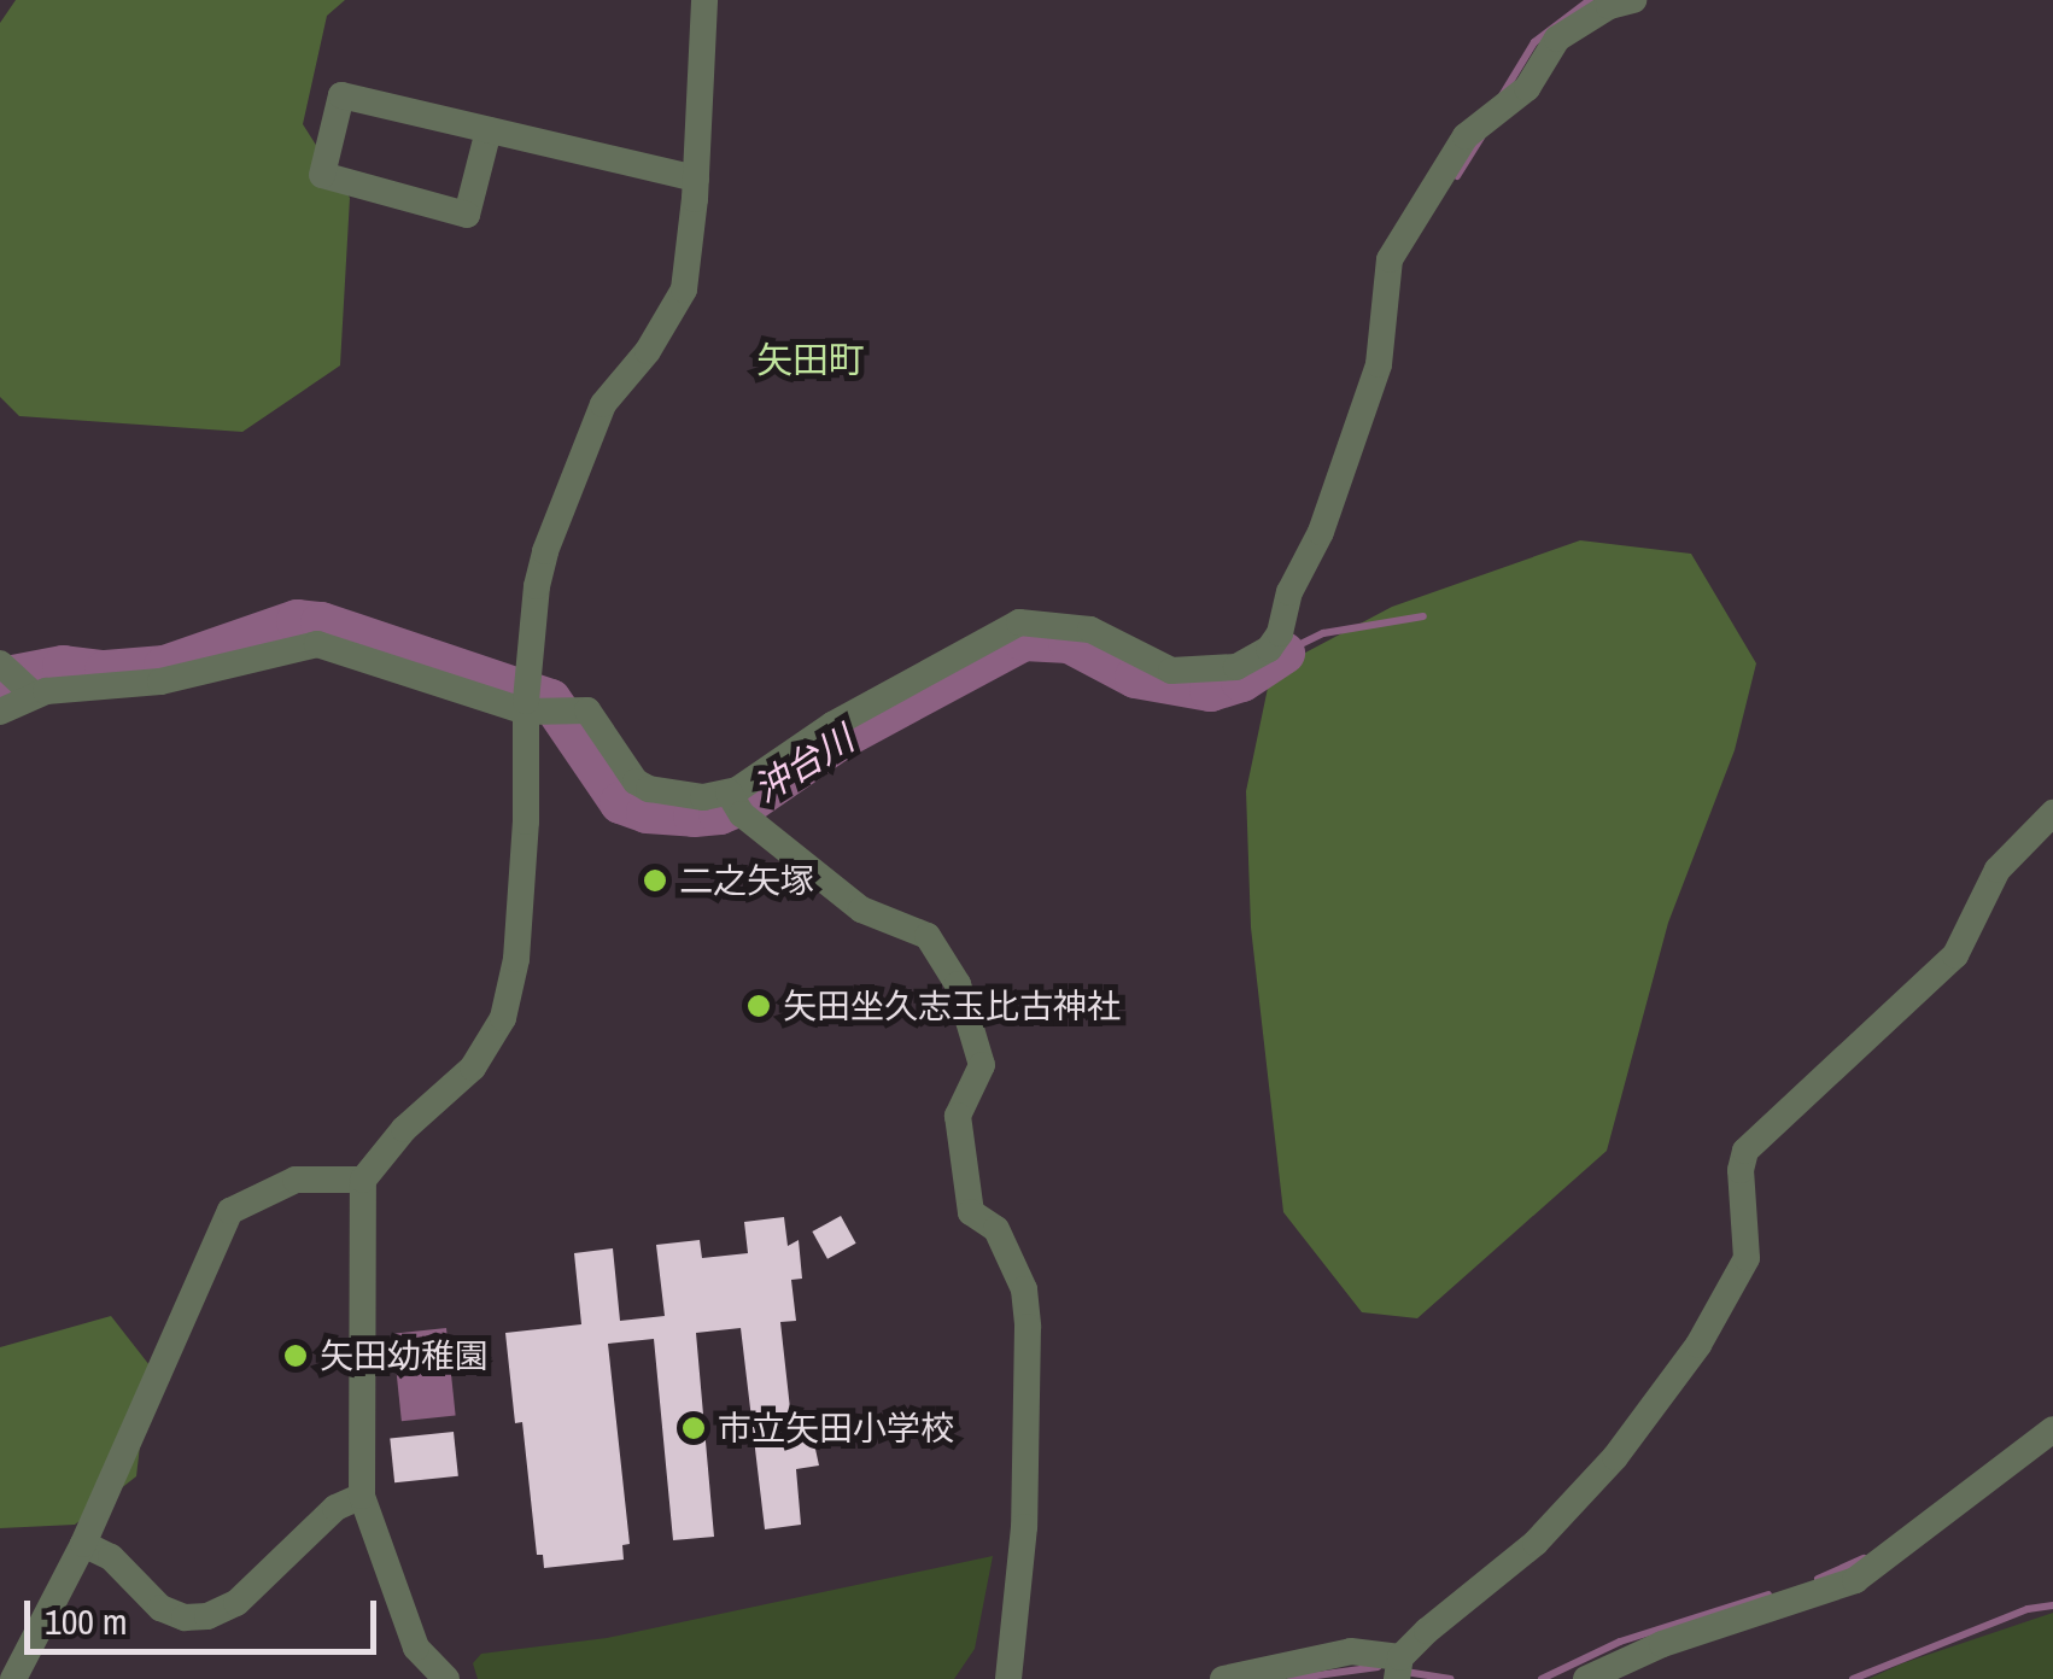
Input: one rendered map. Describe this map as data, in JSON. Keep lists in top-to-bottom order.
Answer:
{
  "districts": ["矢田町"],
  "water": ["沖台川"],
  "places": [
    "二之矢塚",
    "矢田坐久志玉比古神社",
    "矢田幼稚園",
    "市立矢田小学校"
  ],
  "scale_bar": "100 m"
}
